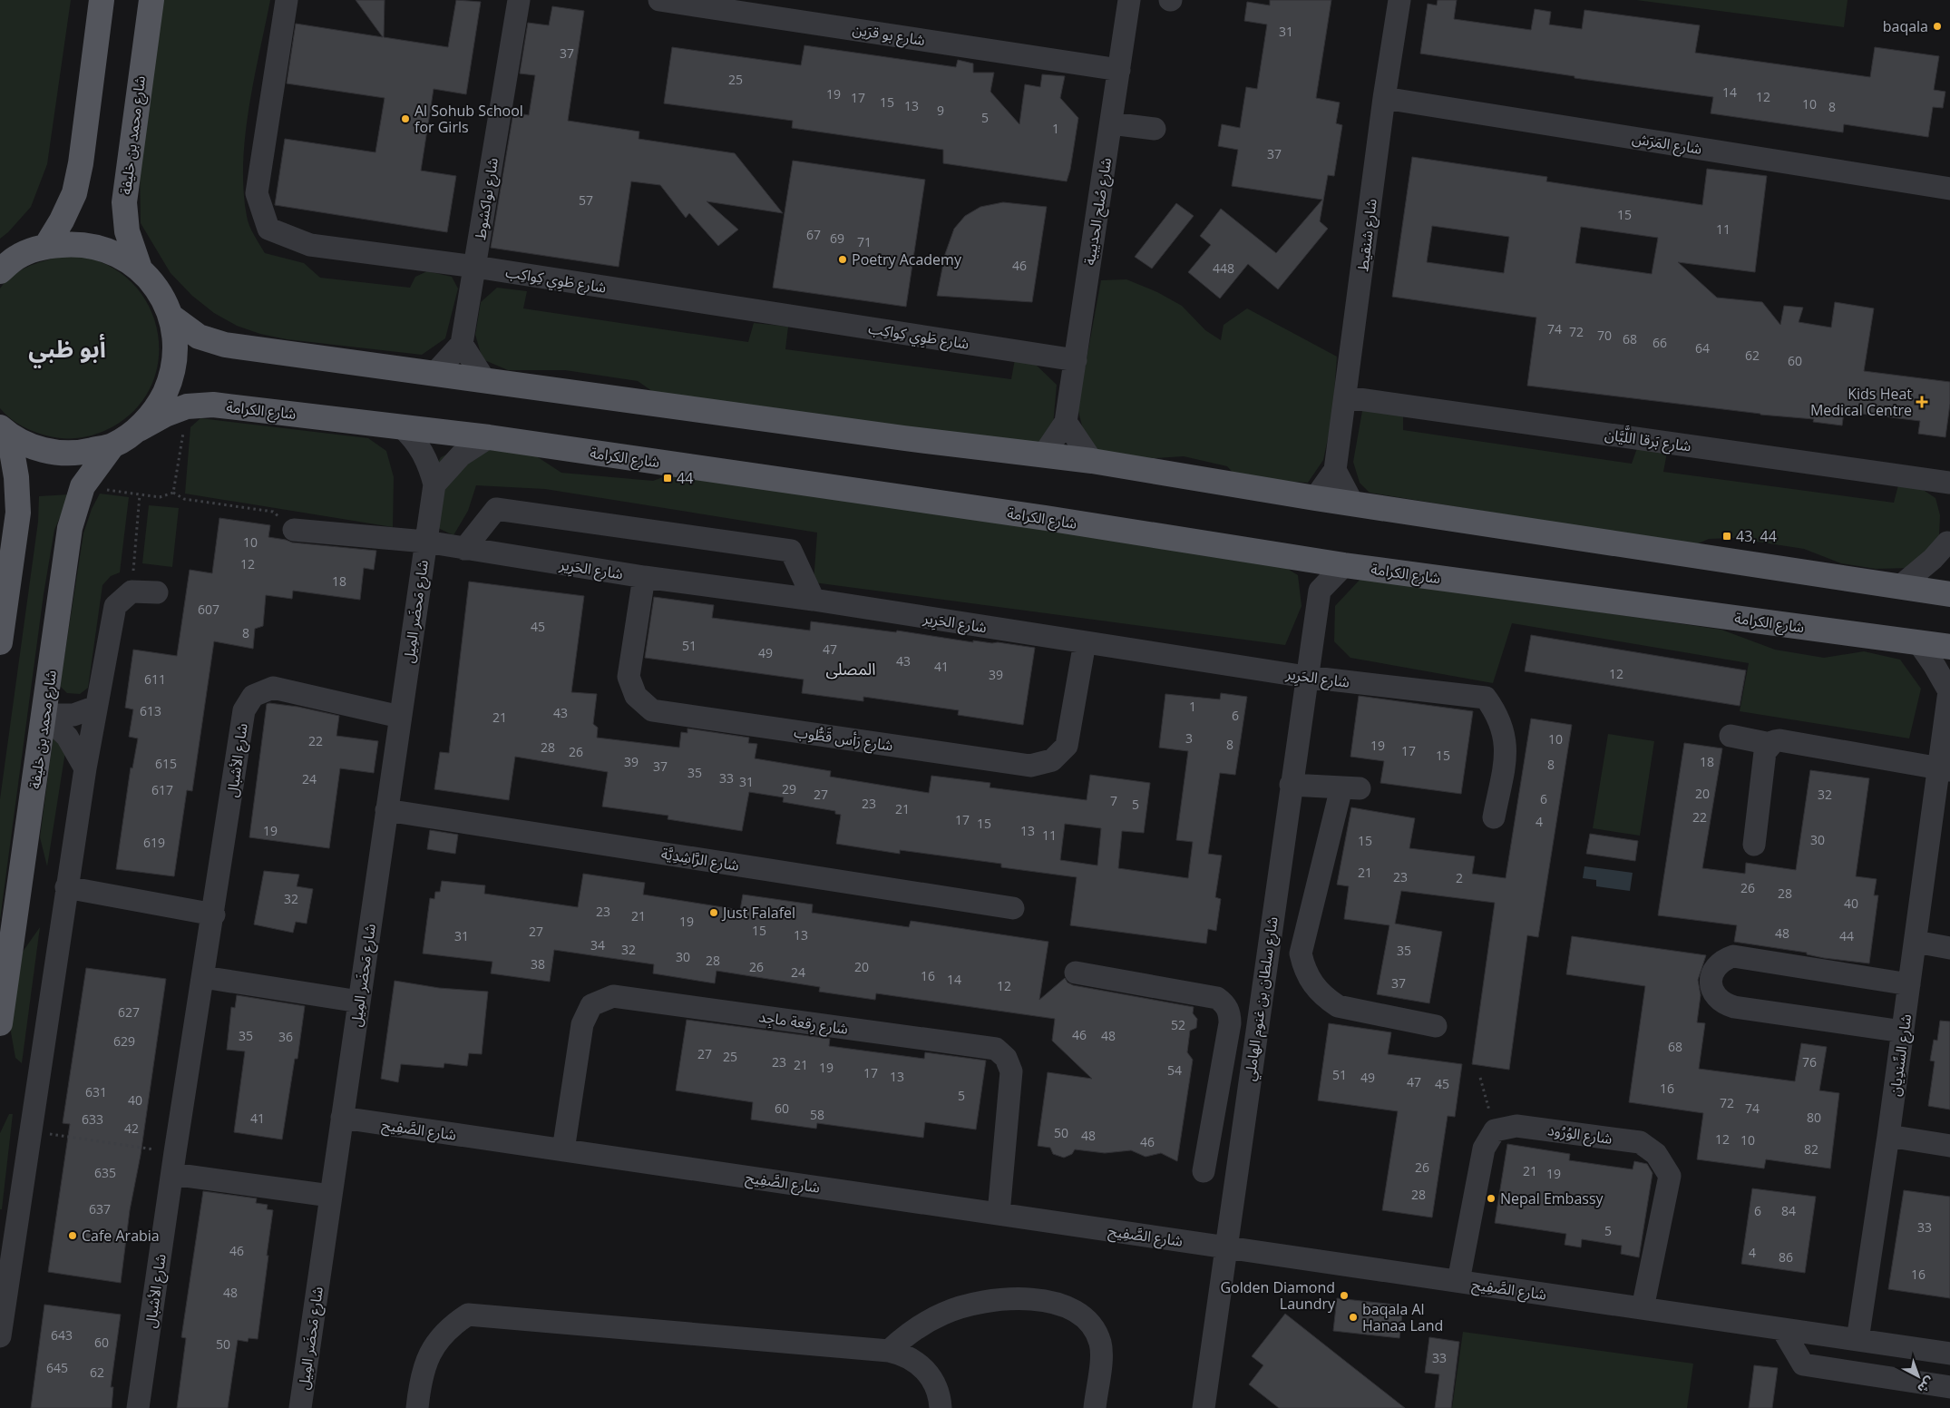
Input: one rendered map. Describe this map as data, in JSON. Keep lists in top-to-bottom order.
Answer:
{
  "streets": {
    "main road": ["شارع محمد بن خليفة", "شارع الكرامة"],
    "street": [
      "شارع بو قرَين",
      "شارع المَرَش",
      "شارع نواكشوط",
      "شارع صُلح الحديبية",
      "شارع شنقيط",
      "شارع طَوِي كِواكِب",
      "شارع بَرقا اللَّيَّان",
      "شارع الحَرِير",
      "شارع مَحضَر المِيل",
      "شارع رَأس قَطُّوب",
      "شارع الأشبال",
      "شارع الرَّاشِدِيَّة",
      "شارع سلطان بن غنوم الهاملي",
      "شارع رِقعة ماجِد",
      "شارع السِّندِيان",
      "شارع الصَّفِيح",
      "شارع الوُرُود"
    ]
  },
  "crossings": [
    ["شارع بو قرَين", "شارع صُلح الحديبية"],
    ["شارع المَرَش", "شارع شنقيط"],
    ["شارع نواكشوط", "شارع طَوِي كِواكِب"],
    ["شارع صُلح الحديبية", "شارع طَوِي كِواكِب"],
    ["شارع شنقيط", "شارع بَرقا اللَّيَّان"],
    ["شارع الكرامة", "شارع مَحضَر المِيل"],
    ["شارع الكرامة", "شارع السِّندِيان"],
    ["شارع الحَرِير", "شارع مَحضَر المِيل"],
    ["شارع الحَرِير", "شارع رَأس قَطُّوب"],
    ["شارع الحَرِير", "شارع سلطان بن غنوم الهاملي"],
    ["شارع مَحضَر المِيل", "شارع الأشبال"],
    ["شارع مَحضَر المِيل", "شارع الرَّاشِدِيَّة"],
    ["شارع مَحضَر المِيل", "شارع الصَّفِيح"],
    ["شارع سلطان بن غنوم الهاملي", "شارع الصَّفِيح"],
    ["شارع رِقعة ماجِد", "شارع الصَّفِيح"],
    ["شارع السِّندِيان", "شارع الصَّفِيح"],
    ["شارع الصَّفِيح", "شارع الوُرُود"]
  ],
  "districts": ["أبو ظبي", "المصلى"],
  "places": {
    "other": [
      "baqala",
      "Al Sohub School for Girls",
      "Poetry Academy",
      "Just Falafel",
      "Nepal Embassy",
      "Cafe Arabia",
      "Golden Diamond Laundry",
      "baqala Al Hanaa Land"
    ],
    "health": ["Kids Heat Medical Centre"],
    "transit": ["44", "43, 44"]
  },
  "house_numbers": [
    "31",
    "37",
    "25",
    "14",
    "19",
    "12",
    "17",
    "15",
    "10",
    "13",
    "8",
    "9",
    "5",
    "1",
    "37",
    "57",
    "15",
    "11",
    "67",
    "69",
    "71",
    "46",
    "448",
    "74",
    "72",
    "70",
    "68",
    "66",
    "64",
    "62",
    "60",
    "10",
    "12",
    "18",
    "607",
    "45",
    "8",
    "51",
    "47",
    "49",
    "43",
    "41",
    "12",
    "39",
    "611",
    "1",
    "613",
    "43",
    "6",
    "21",
    "3",
    "10",
    "22",
    "8",
    "19",
    "28",
    "17",
    "26",
    "15",
    "39",
    "18",
    "615",
    "8",
    "37",
    "35",
    "33",
    "24",
    "31",
    "29",
    "617",
    "20",
    "27",
    "32",
    "6",
    "7",
    "23",
    "5",
    "21",
    "22",
    "17",
    "4",
    "15",
    "19",
    "13",
    "11",
    "30",
    "15",
    "619",
    "21",
    "23",
    "2",
    "26",
    "28",
    "32",
    "40",
    "23",
    "21",
    "19",
    "15",
    "27",
    "48",
    "13",
    "31",
    "44",
    "34",
    "32",
    "35",
    "30",
    "28",
    "38",
    "26",
    "20",
    "24",
    "16",
    "14",
    "37",
    "12",
    "627",
    "52",
    "46",
    "35",
    "48",
    "36",
    "629",
    "68",
    "27",
    "25",
    "23",
    "76",
    "21",
    "19",
    "54",
    "17",
    "51",
    "13",
    "49",
    "47",
    "45",
    "16",
    "631",
    "5",
    "40",
    "72",
    "60",
    "74",
    "58",
    "80",
    "41",
    "633",
    "42",
    "50",
    "48",
    "12",
    "10",
    "46",
    "82",
    "26",
    "21",
    "635",
    "19",
    "28",
    "637",
    "6",
    "84",
    "33",
    "5",
    "46",
    "4",
    "86",
    "16",
    "48",
    "643",
    "60",
    "50",
    "33",
    "645",
    "62"
  ],
  "north": "bottom right"
}
